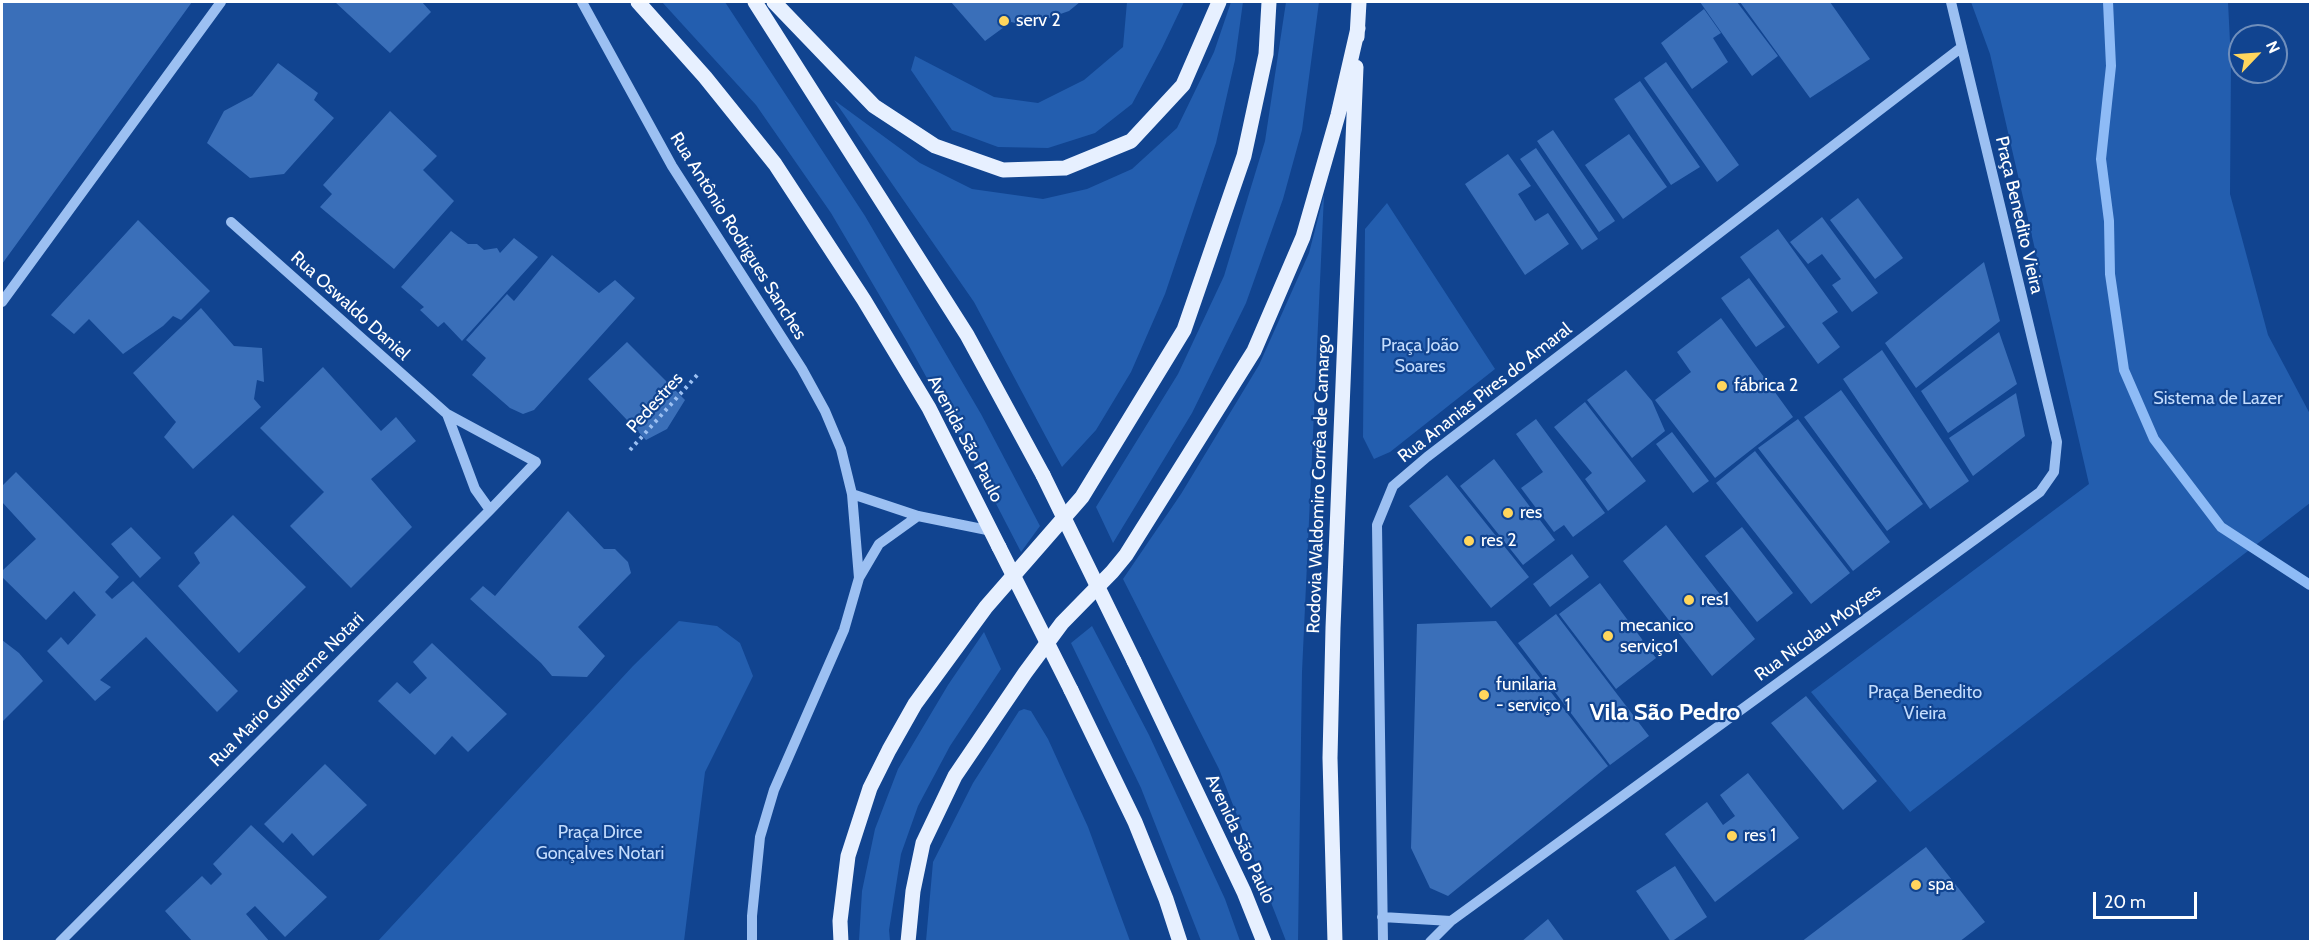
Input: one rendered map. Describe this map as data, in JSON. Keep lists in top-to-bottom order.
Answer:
{
  "streets": {
    "main road": ["Avenida São Paulo", "Rodovia Waldomiro Corrêa de Camargo"],
    "street": [
      "Praça Benedito Vieira",
      "Rua Antônio Rodrigues Sanches",
      "Rua Oswaldo Daniel",
      "Rua Ananias Pires do Amaral",
      "Rua Nicolau Moyses",
      "Rua Mario Guilherme Notari"
    ],
    "path": ["Pedestres"]
  },
  "crossings": [
    ["Praça Benedito Vieira", "Rua Ananias Pires do Amaral"],
    ["Praça Benedito Vieira", "Rua Nicolau Moyses"],
    ["Rua Oswaldo Daniel", "Rua Mario Guilherme Notari"]
  ],
  "districts": ["Vila São Pedro"],
  "parks": [
    "Praça João Soares",
    "Sistema de Lazer",
    "Praça Benedito Vieira",
    "Praça Dirce Gonçalves Notari"
  ],
  "places": [
    "serv 2",
    "fábrica 2",
    "res",
    "res 2",
    "res1",
    "mecanico serviço1",
    "funilaria - serviço 1",
    "res 1",
    "spa"
  ],
  "scale_bar": "20 m",
  "north": "top right"
}
